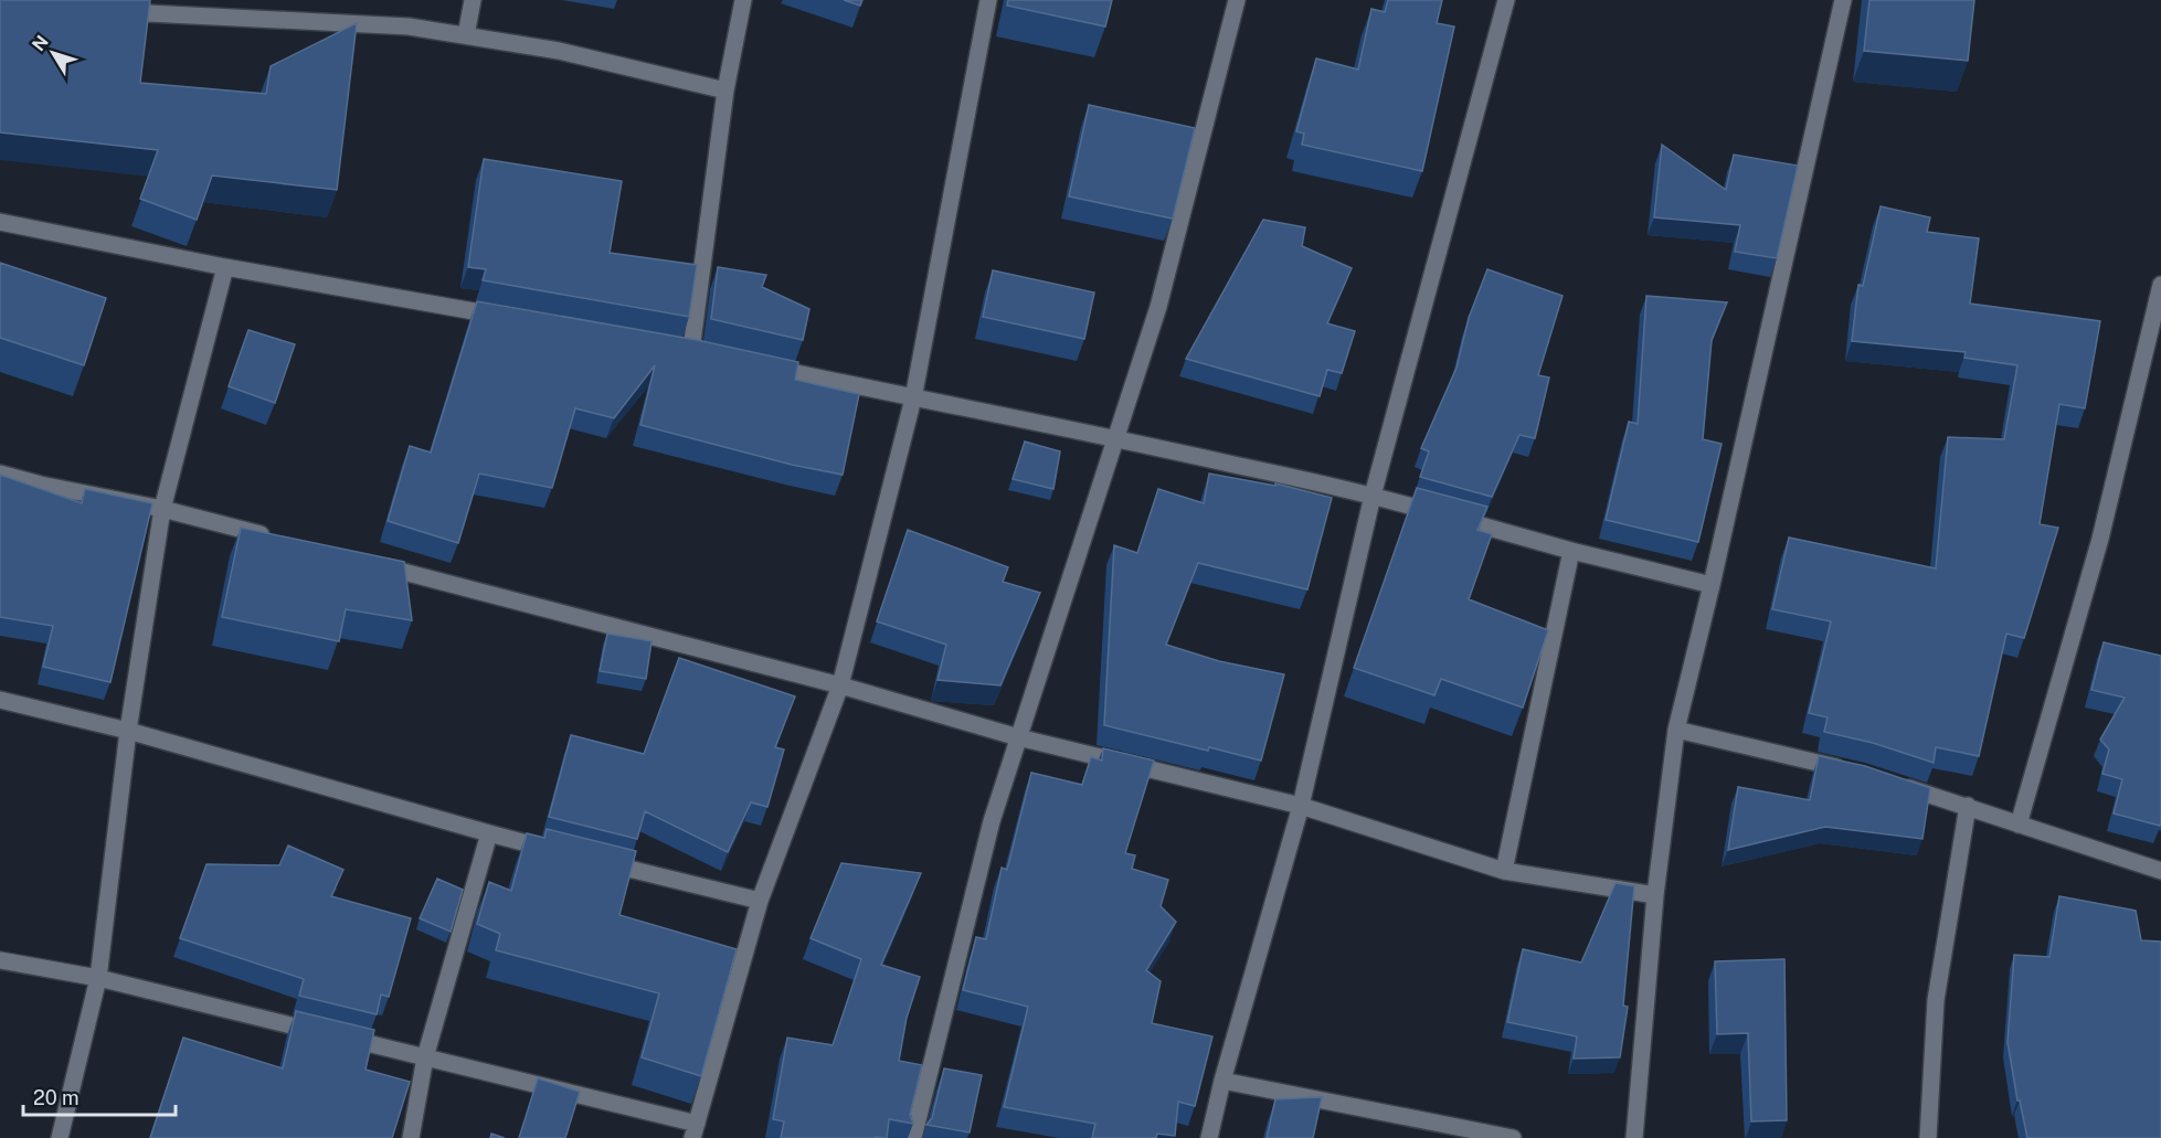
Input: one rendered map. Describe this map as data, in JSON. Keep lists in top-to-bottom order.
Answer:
{
  "scale_bar": "20 m",
  "north": "top left"
}
